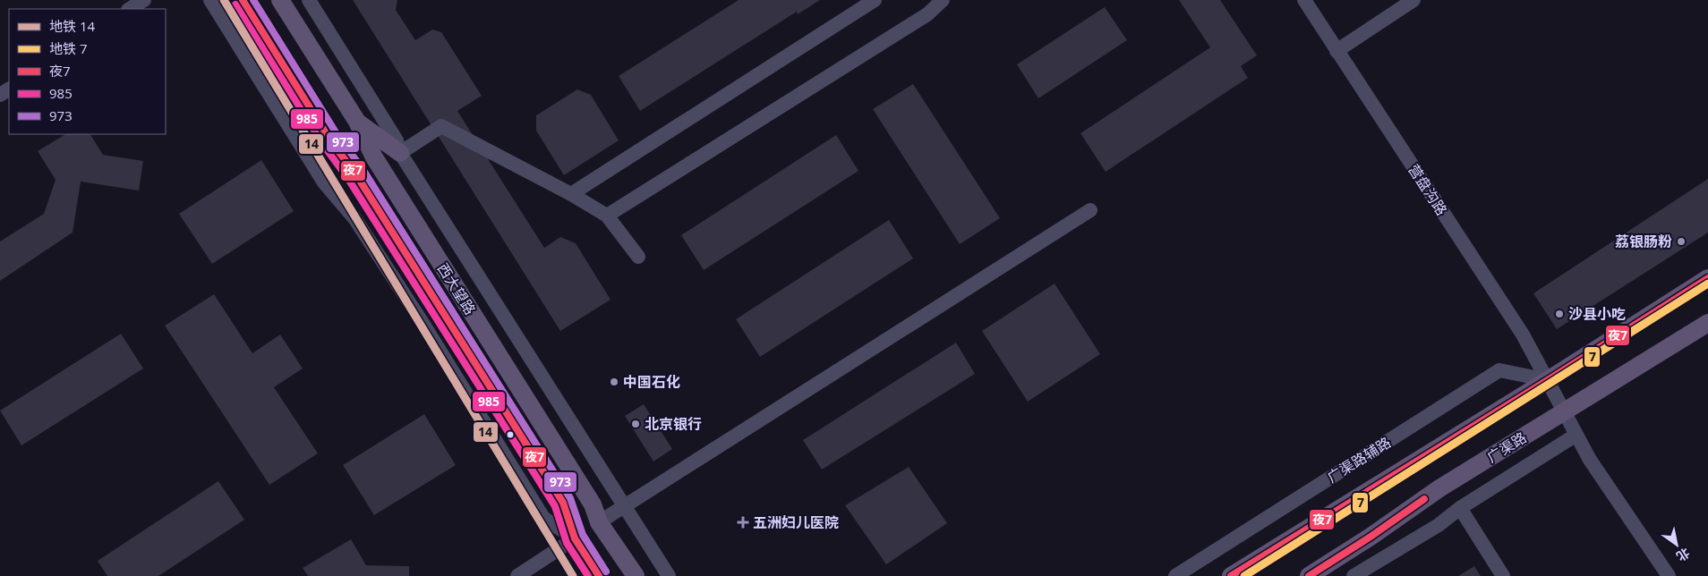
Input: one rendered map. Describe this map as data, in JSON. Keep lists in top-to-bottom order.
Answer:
{
  "streets": {
    "main road": ["西大望路", "广渠路"],
    "street": ["营盘沟路", "广渠路辅路"]
  },
  "crossings": [
    ["营盘沟路", "广渠路"],
    ["营盘沟路", "广渠路辅路"]
  ],
  "places": {
    "other": [
      "荔银肠粉",
      "沙县小吃",
      "中国石化",
      "北京银行"
    ],
    "health": ["五洲妇儿医院"]
  },
  "lines": [
    "metro line 14",
    "transit line 夜7",
    "transit line 973",
    "transit line 985",
    "metro line 7"
  ],
  "legend": [
    "地铁 14",
    "地铁 7",
    "夜7",
    "985",
    "973"
  ],
  "north": "bottom right"
}
